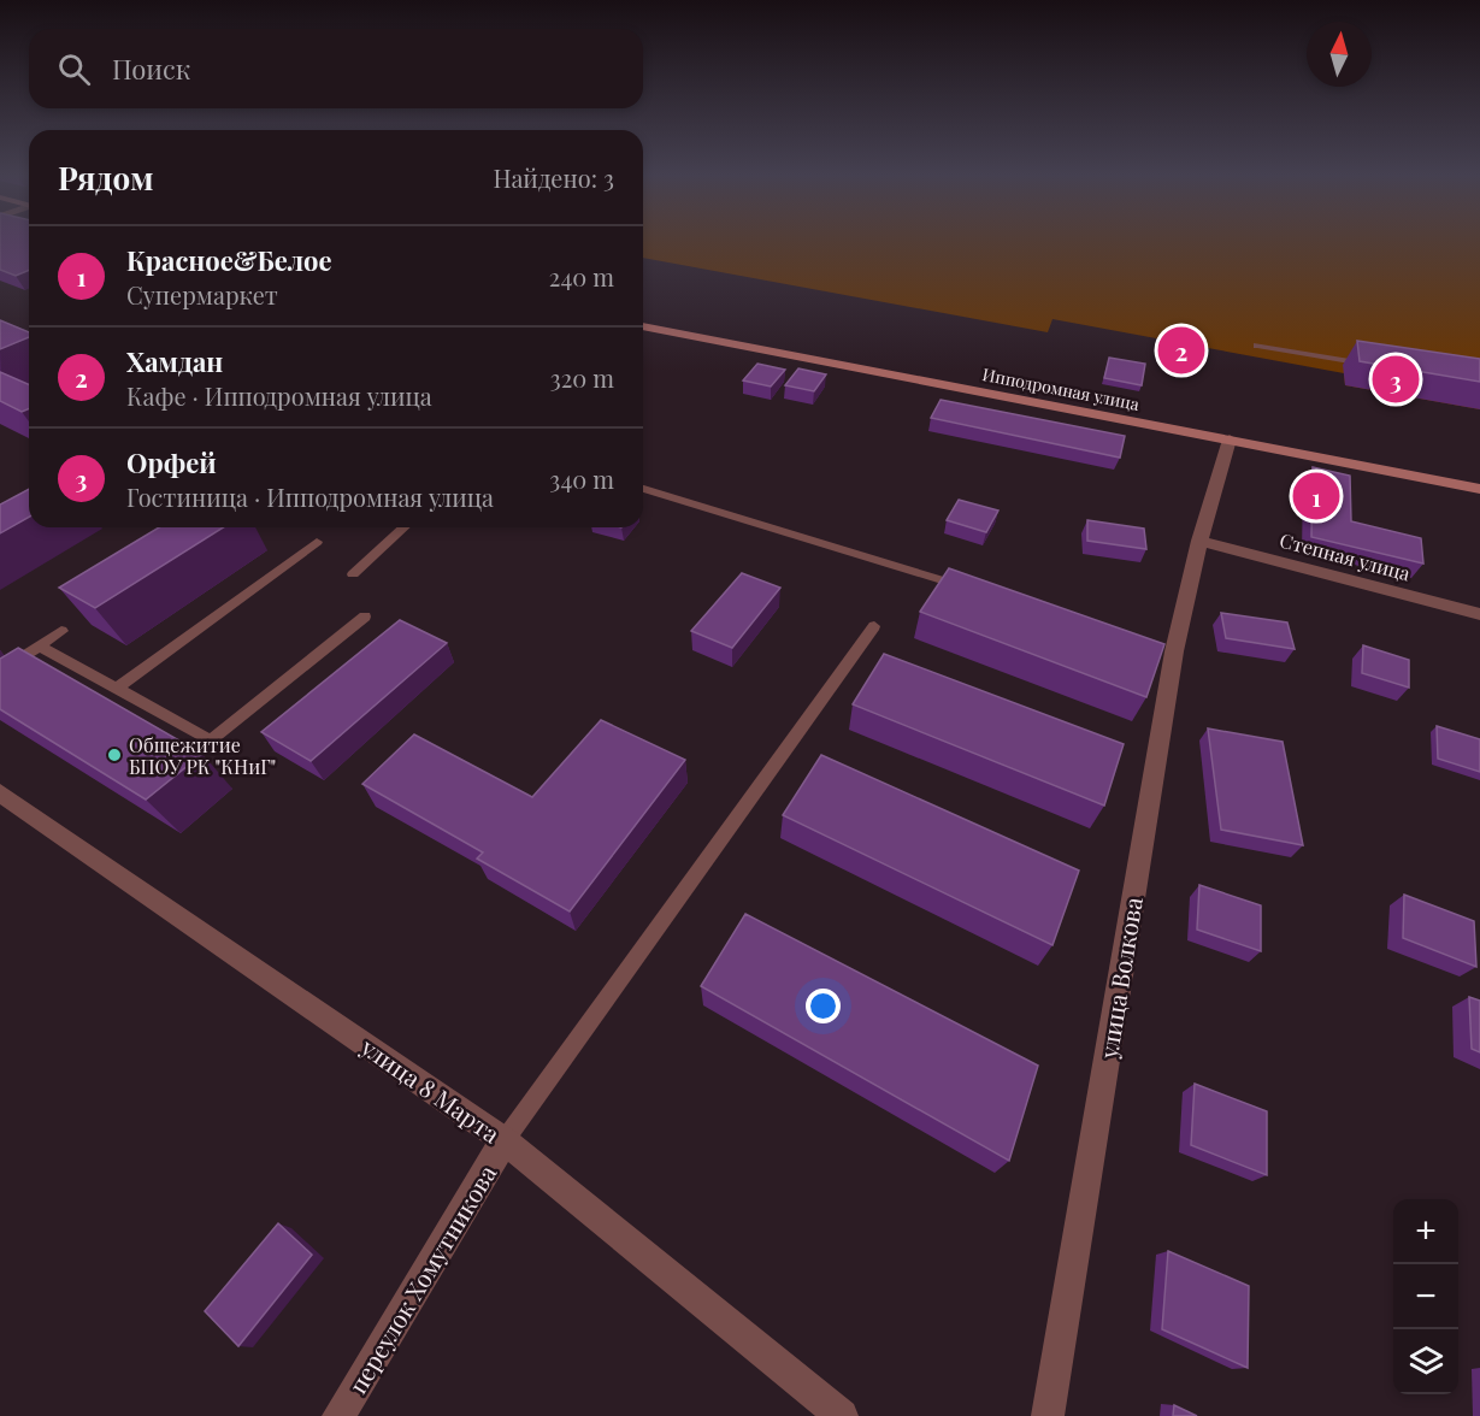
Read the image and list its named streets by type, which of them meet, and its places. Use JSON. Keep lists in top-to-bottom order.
{
  "streets": {
    "main road": ["Ипподромная улица"],
    "street": [
      "Степная улица",
      "улица Волкова",
      "улица 8 Марта",
      "переулок Хомутникова"
    ]
  },
  "crossings": [
    ["Ипподромная улица", "улица Волкова"],
    ["Степная улица", "улица Волкова"],
    ["улица 8 Марта", "переулок Хомутникова"]
  ],
  "places": ["Общежитие БПОУ РК \"КНиГ\""],
  "north": "top",
  "page": {
    "search": "Поиск",
    "heading": ["Рядом", "Найдено: 3"],
    "list": [
      {
        "mark": "1",
        "name": "Красное&Белое",
        "note": "Супермаркет",
        "value": "240 m"
      },
      {
        "mark": "2",
        "name": "Хамдан",
        "note": "Кафе · Ипподромная улица",
        "value": "320 m"
      },
      {
        "mark": "3",
        "name": "Орфей",
        "note": "Гостиница · Ипподромная улица",
        "value": "340 m"
      }
    ],
    "pins": ["2", "3", "1"],
    "map_buttons": ["+", "−"]
  }
}
